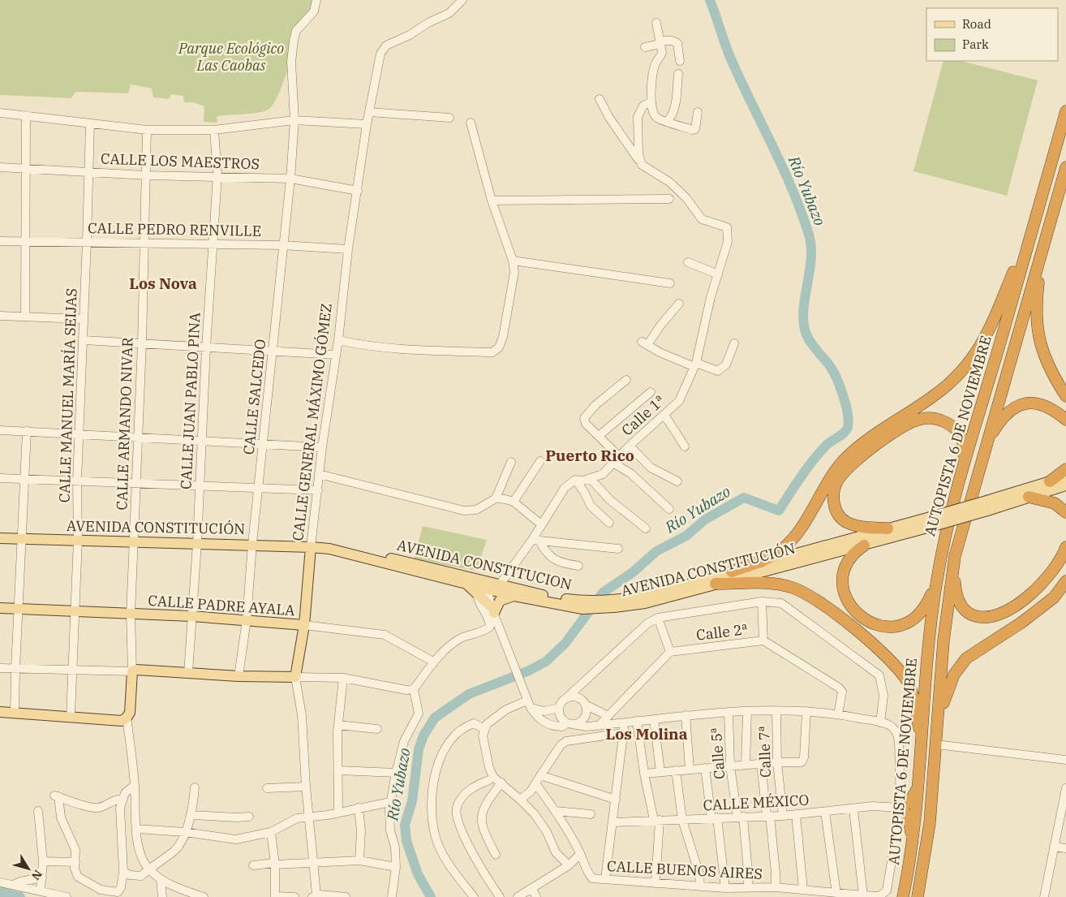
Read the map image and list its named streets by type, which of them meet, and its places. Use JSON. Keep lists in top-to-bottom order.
{
  "streets": {
    "highway": ["AUTOPISTA 6 DE NOVIEMBRE"],
    "main road": [
      "CALLE GENERAL MÁXIMO GÓMEZ",
      "CALLE ARMANDO NIVAR",
      "AVENIDA CONSTITUCIÓN",
      "AVENIDA CONSTITUCION",
      "CALLE PADRE AYALA"
    ],
    "street": [
      "CALLE LOS MAESTROS",
      "CALLE PEDRO RENVILLE",
      "CALLE MANUEL MARÍA SEIJAS",
      "CALLE SALCEDO",
      "CALLE JUAN PABLO PINA",
      "Calle 1ª",
      "Calle 2ª",
      "Calle 7ª",
      "Calle 5ª",
      "CALLE MÉXICO",
      "CALLE BUENOS AIRES"
    ]
  },
  "crossings": [
    ["CALLE LOS MAESTROS", "CALLE MANUEL MARÍA SEIJAS"],
    ["CALLE LOS MAESTROS", "CALLE SALCEDO"],
    ["CALLE LOS MAESTROS", "CALLE JUAN PABLO PINA"],
    ["CALLE LOS MAESTROS", "CALLE GENERAL MÁXIMO GÓMEZ"],
    ["CALLE LOS MAESTROS", "CALLE ARMANDO NIVAR"],
    ["CALLE PEDRO RENVILLE", "CALLE MANUEL MARÍA SEIJAS"],
    ["CALLE PEDRO RENVILLE", "CALLE SALCEDO"],
    ["CALLE PEDRO RENVILLE", "CALLE JUAN PABLO PINA"],
    ["CALLE PEDRO RENVILLE", "CALLE GENERAL MÁXIMO GÓMEZ"],
    ["CALLE PEDRO RENVILLE", "CALLE ARMANDO NIVAR"],
    ["CALLE MANUEL MARÍA SEIJAS", "AVENIDA CONSTITUCIÓN"],
    ["CALLE MANUEL MARÍA SEIJAS", "CALLE PADRE AYALA"],
    ["CALLE SALCEDO", "AVENIDA CONSTITUCIÓN"],
    ["CALLE SALCEDO", "CALLE PADRE AYALA"],
    ["CALLE JUAN PABLO PINA", "AVENIDA CONSTITUCIÓN"],
    ["CALLE JUAN PABLO PINA", "CALLE PADRE AYALA"],
    ["CALLE GENERAL MÁXIMO GÓMEZ", "AVENIDA CONSTITUCIÓN"],
    ["CALLE GENERAL MÁXIMO GÓMEZ", "CALLE PADRE AYALA"],
    ["CALLE ARMANDO NIVAR", "AVENIDA CONSTITUCIÓN"],
    ["CALLE ARMANDO NIVAR", "CALLE PADRE AYALA"],
    ["AVENIDA CONSTITUCIÓN", "AVENIDA CONSTITUCION"],
    ["Calle 7ª", "CALLE MÉXICO"],
    ["Calle 5ª", "CALLE MÉXICO"],
    ["Calle 5ª", "CALLE BUENOS AIRES"],
    ["CALLE MÉXICO", "CALLE BUENOS AIRES"]
  ],
  "districts": ["Los Nova", "Puerto Rico", "Los Molina"],
  "water": ["Río Yubazo"],
  "parks": ["Parque Ecológico Las Caobas"],
  "legend": ["Road", "Park"],
  "north": "bottom right"
}
